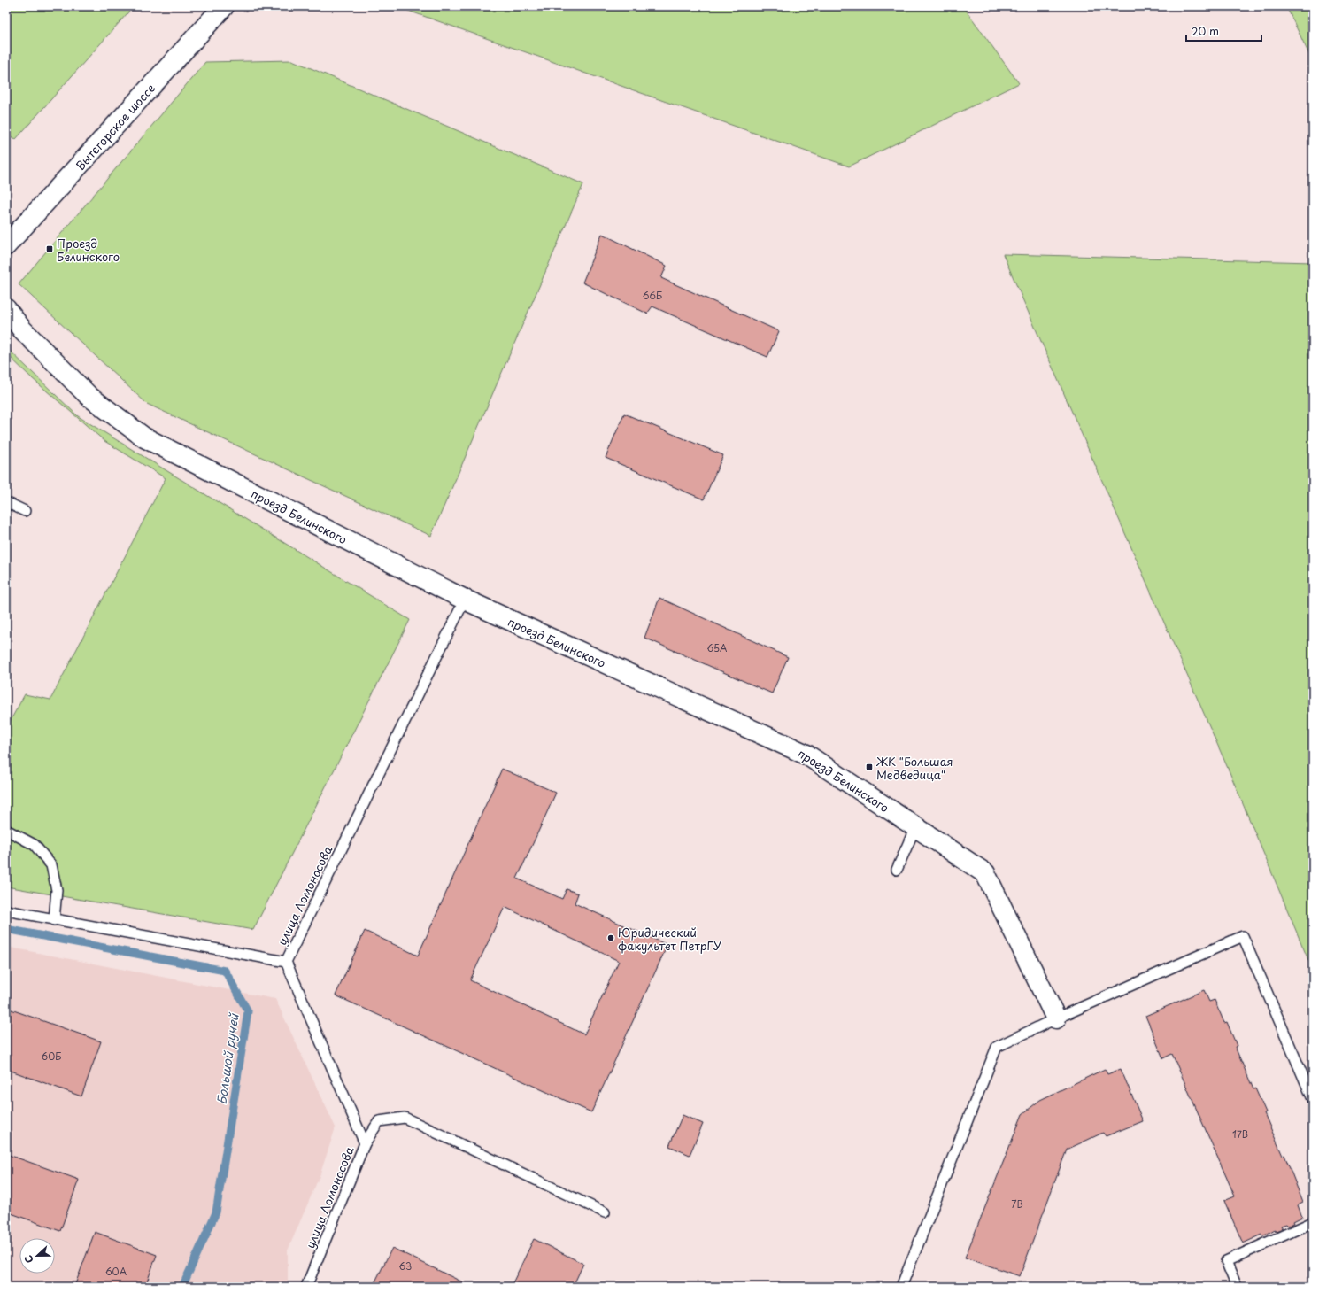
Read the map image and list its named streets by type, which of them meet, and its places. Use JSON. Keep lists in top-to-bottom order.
{
  "streets": {
    "street": ["Вытегорское шоссе", "проезд Белинского"],
    "lane": ["улица Ломоносова"]
  },
  "crossings": [
    ["проезд Белинского", "улица Ломоносова"]
  ],
  "water": ["Большой ручей"],
  "places": {
    "transit": ["Проезд Белинского", "ЖК \"Большая Медведица\""],
    "other": ["Юридический факультет ПетрГУ"]
  },
  "house_numbers": [
    "66Б",
    "65А",
    "60Б",
    "17В",
    "7В",
    "63",
    "60А"
  ],
  "scale_bar": "20 m",
  "north": "left"
}
